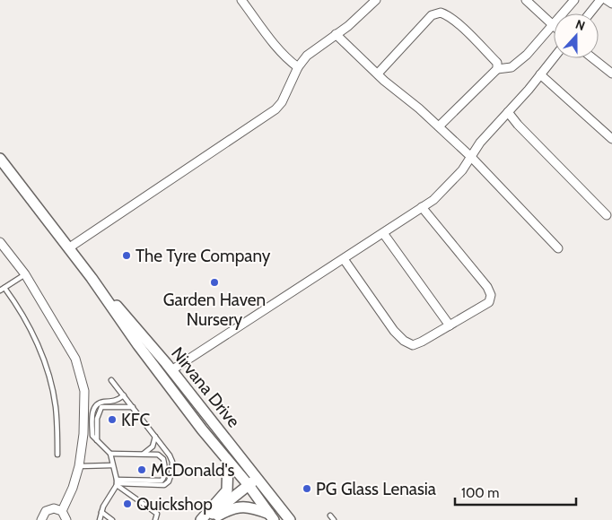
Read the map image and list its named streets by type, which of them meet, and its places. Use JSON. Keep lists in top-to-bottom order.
{
  "streets": {
    "main road": ["Nirvana Drive"]
  },
  "places": [
    "The Tyre Company",
    "Garden Haven Nursery",
    "KFC",
    "McDonald's",
    "PG Glass Lenasia",
    "Quickshop"
  ],
  "scale_bar": "100 m",
  "north": "top"
}
